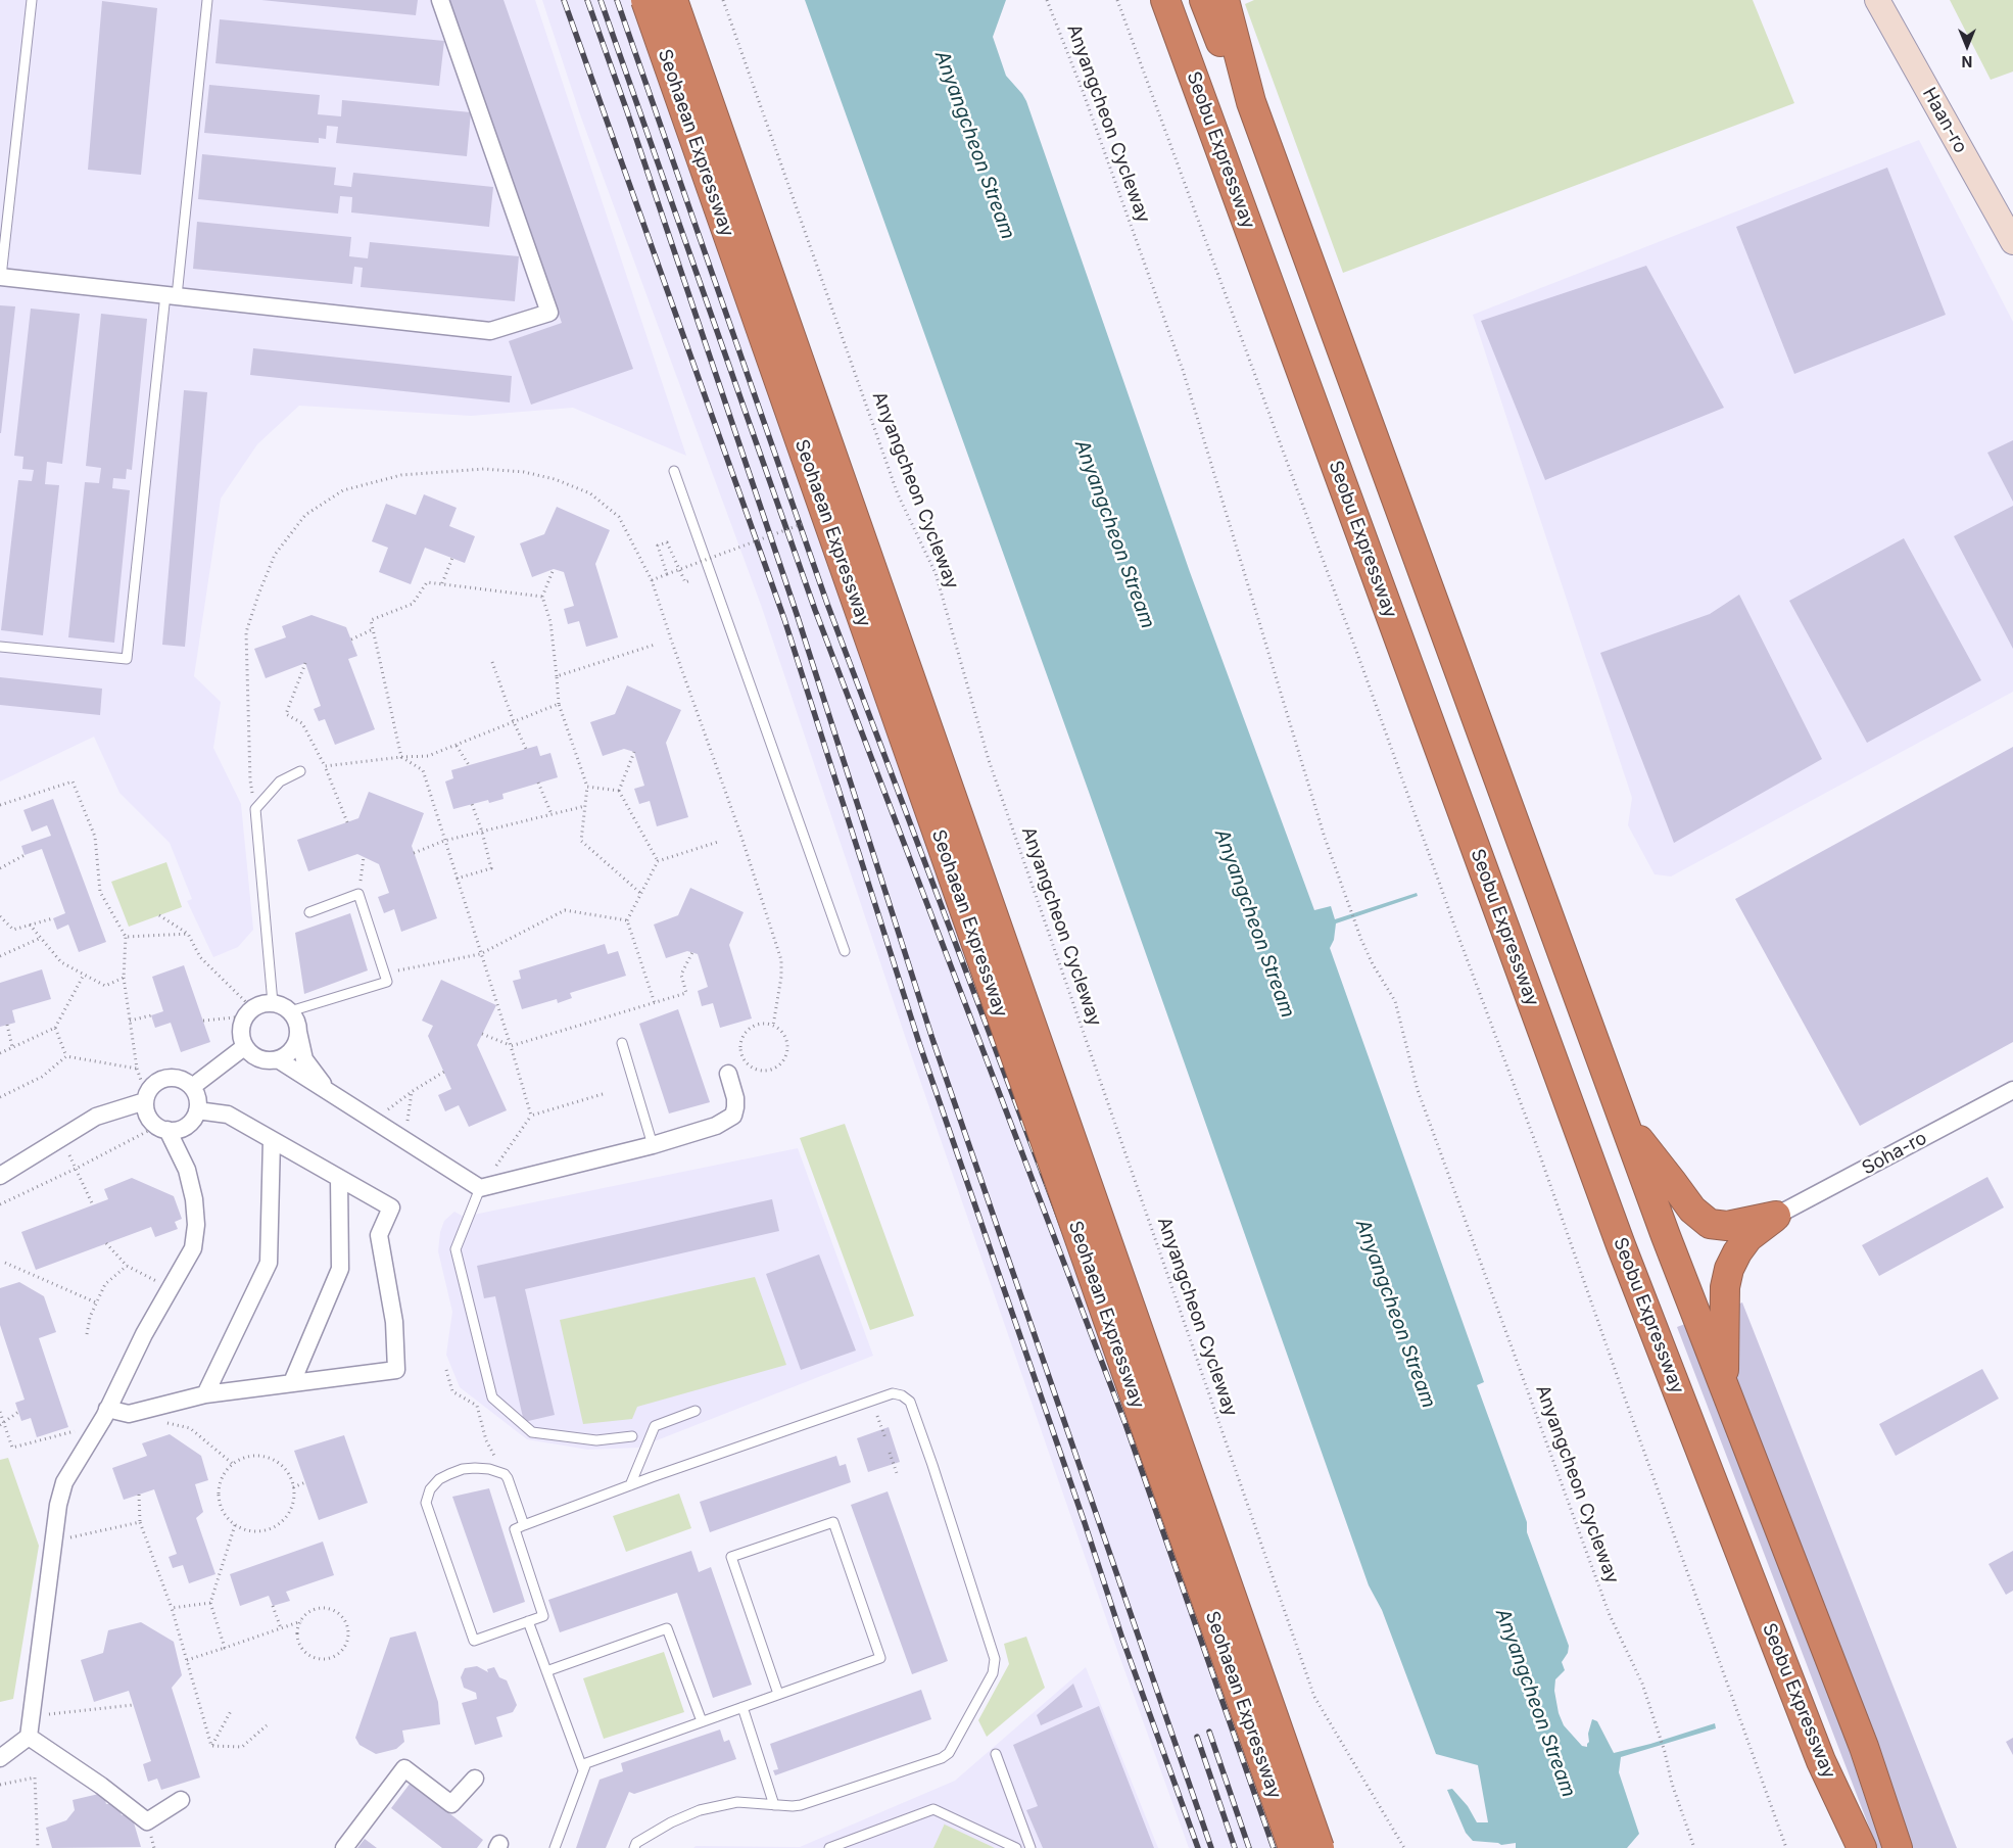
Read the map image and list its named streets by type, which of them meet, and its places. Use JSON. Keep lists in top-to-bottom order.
{
  "streets": {
    "highway": ["Seohaean Expressway", "Seobu Expressway"],
    "main road": ["Haan-ro"],
    "street": ["Soha-ro"],
    "path": ["Anyangcheon Cycleway"]
  },
  "water": ["Anyangcheon Stream"],
  "north": "bottom"
}
